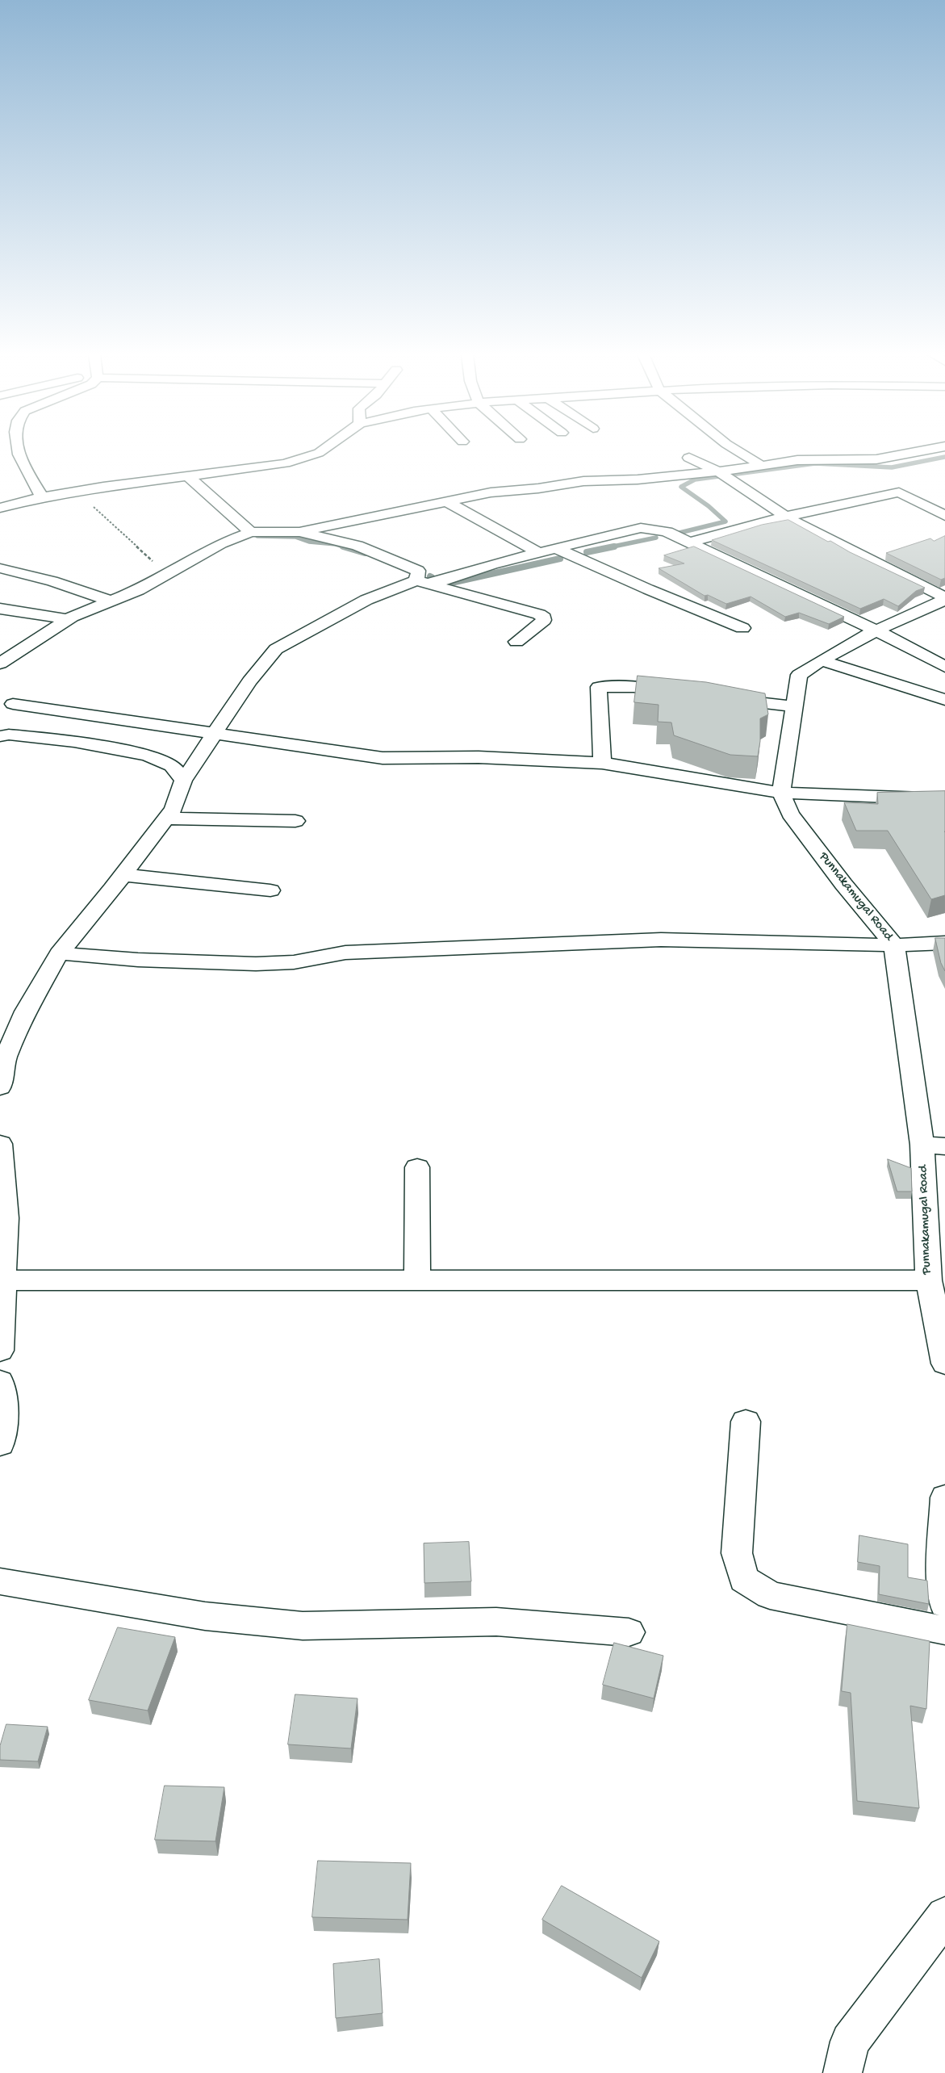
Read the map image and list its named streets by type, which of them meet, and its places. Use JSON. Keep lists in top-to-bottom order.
{
  "streets": {
    "street": ["Punnakamugal Road"]
  }
}
